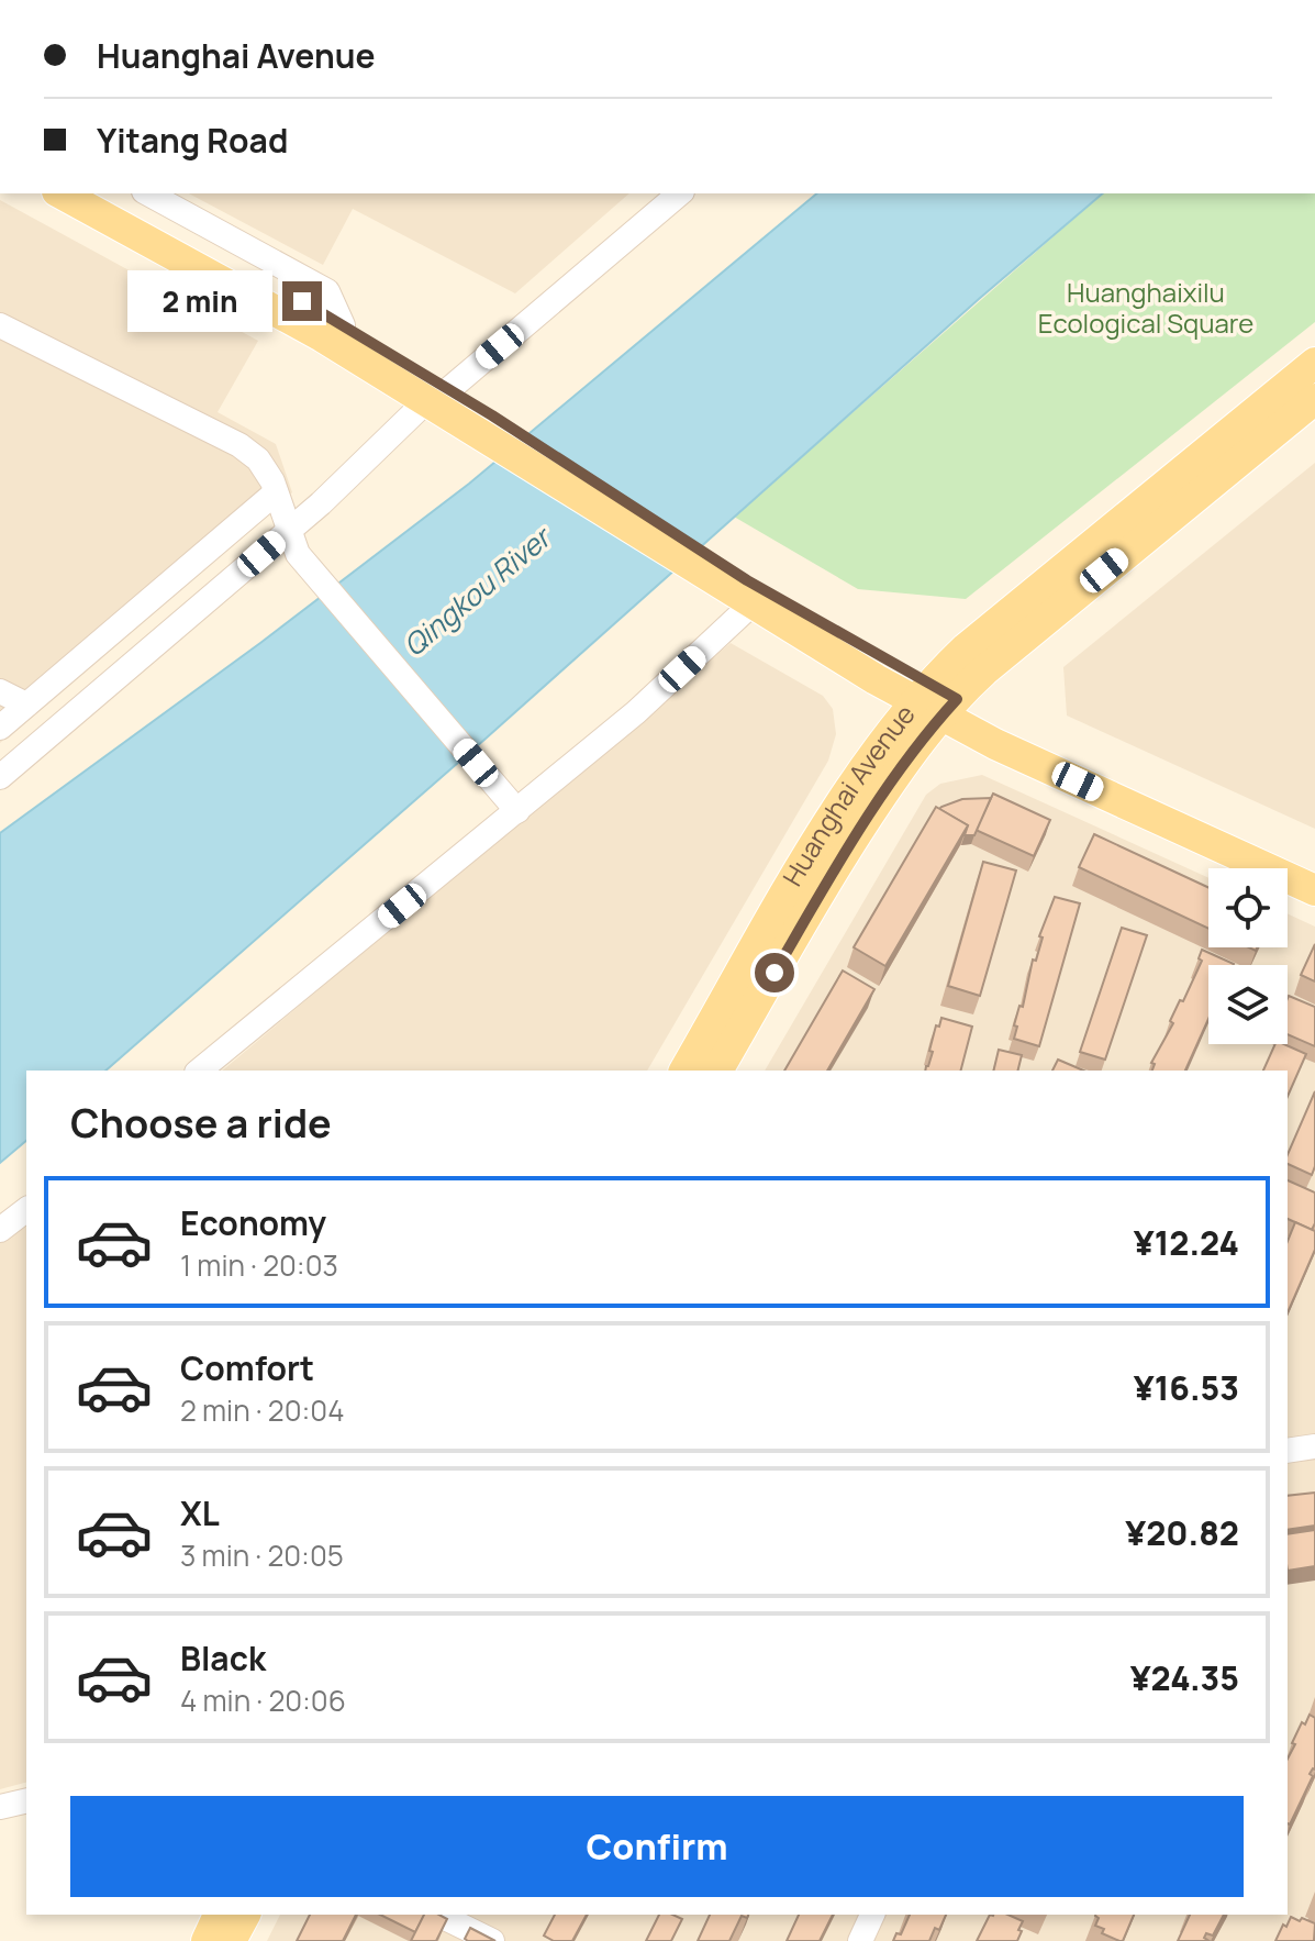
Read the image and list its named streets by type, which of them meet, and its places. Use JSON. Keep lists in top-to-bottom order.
{
  "streets": {
    "main road": ["Huanghai Avenue"]
  },
  "water": ["Qingkou River"],
  "parks": ["Huanghaixilu Ecological Square"],
  "page": {
    "banner": ["Huanghai Avenue", "Yitang Road"],
    "bubble": "2 min",
    "heading": "Choose a ride",
    "list": [
      {
        "name": "Economy",
        "note": "1 min · 20:03",
        "value": "¥12.24"
      },
      {
        "name": "Comfort",
        "note": "2 min · 20:04",
        "value": "¥16.53"
      },
      {
        "name": "XL",
        "note": "3 min · 20:05",
        "value": "¥20.82"
      },
      {
        "name": "Black",
        "note": "4 min · 20:06",
        "value": "¥24.35"
      }
    ],
    "buttons": "Confirm"
  }
}
